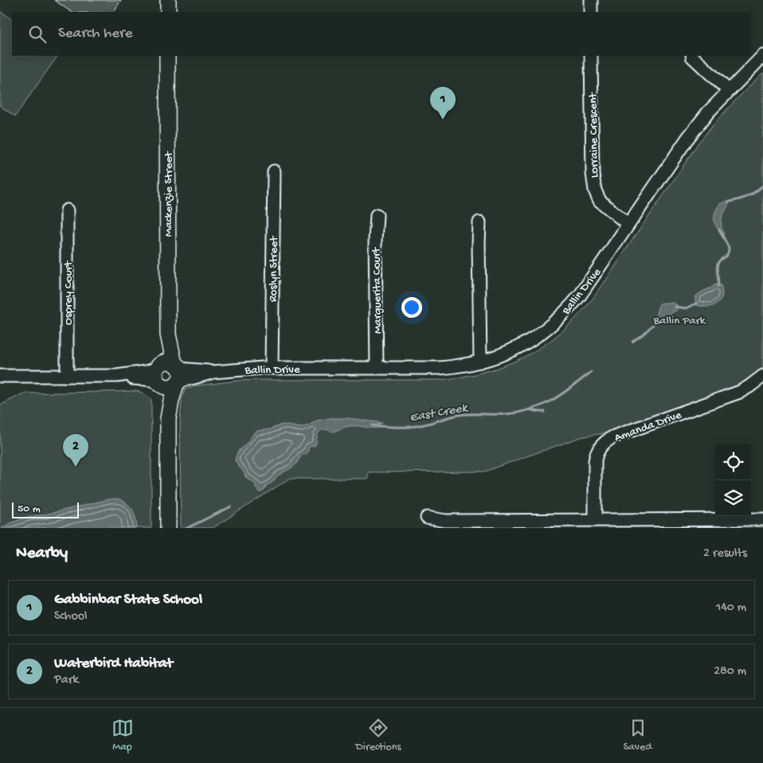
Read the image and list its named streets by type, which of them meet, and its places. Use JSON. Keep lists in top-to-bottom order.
{
  "streets": {
    "main road": ["Mackenzie Street"],
    "street": [
      "Lorraine Crescent",
      "Roslyn Street",
      "Marguerita Court",
      "Ballin Drive",
      "Osprey Court",
      "Amanda Drive"
    ]
  },
  "crossings": [
    ["Lorraine Crescent", "Ballin Drive"],
    ["Mackenzie Street", "Ballin Drive"],
    ["Roslyn Street", "Ballin Drive"],
    ["Marguerita Court", "Ballin Drive"],
    ["Ballin Drive", "Osprey Court"]
  ],
  "water": ["East Creek"],
  "parks": ["Ballin Park"],
  "scale_bar": "50 m",
  "page": {
    "search": "Search here",
    "pins": ["1", "2"],
    "scale": "50 m",
    "heading": ["Nearby", "2 results"],
    "list": [
      {
        "mark": "1",
        "name": "Gabbinbar State School",
        "note": "School",
        "value": "140 m"
      },
      {
        "mark": "2",
        "name": "Waterbird Habitat",
        "note": "Park",
        "value": "280 m"
      }
    ],
    "nav": ["Map", "Directions", "Saved"]
  }
}
